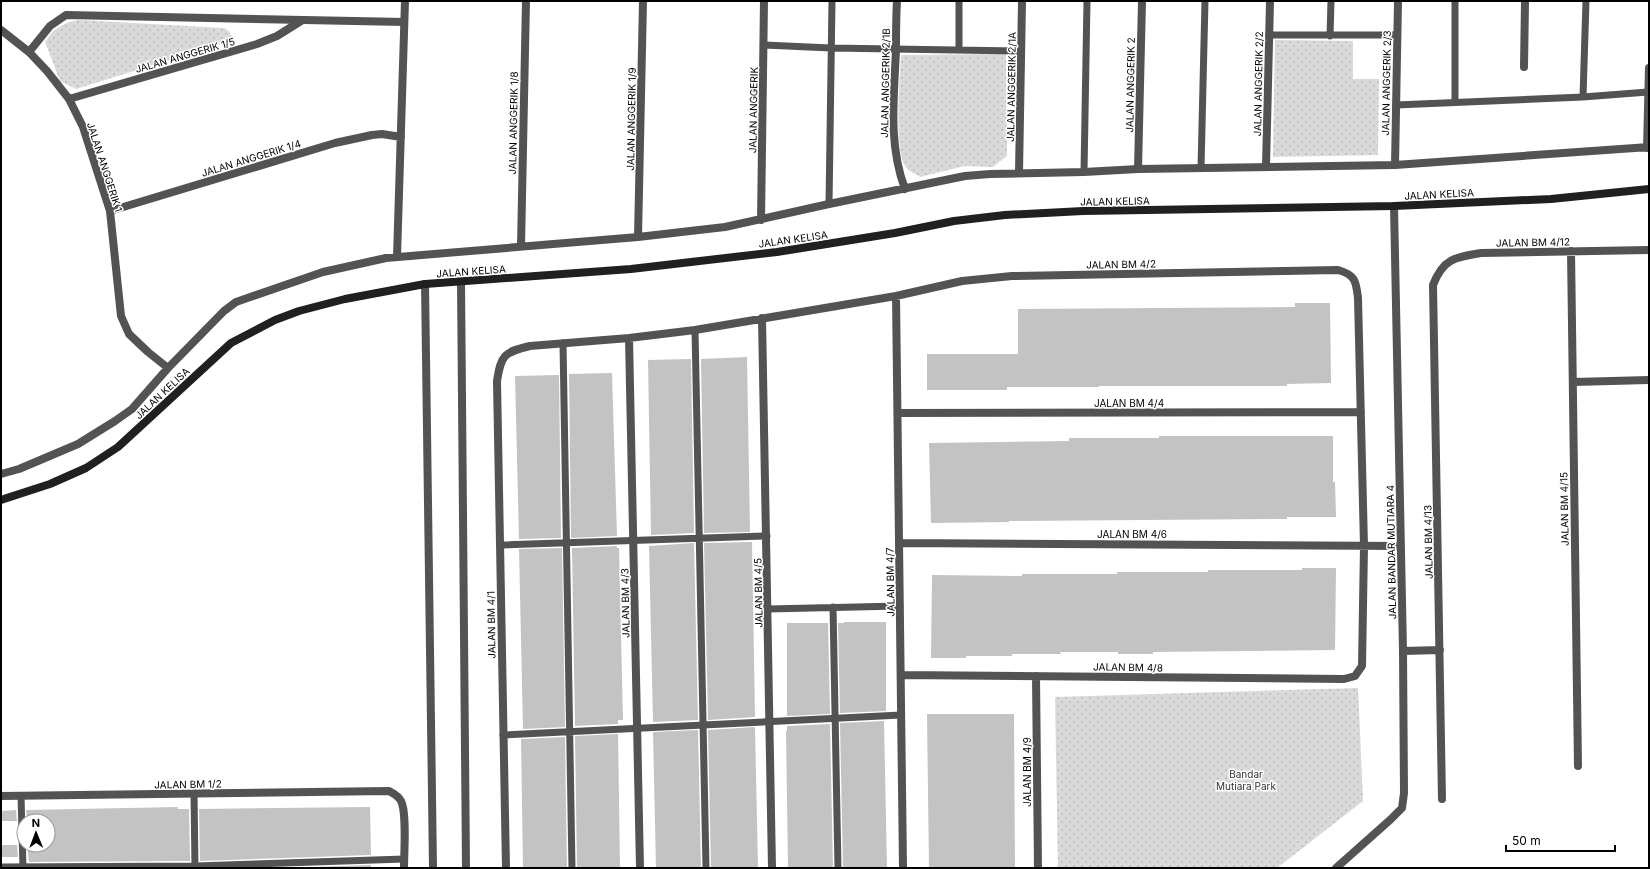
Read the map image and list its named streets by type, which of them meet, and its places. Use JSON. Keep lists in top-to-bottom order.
{
  "streets": {
    "main road": ["JALAN KELISA"],
    "street": [
      "JALAN ANGGERIK 1/5",
      "JALAN ANGGERIK 2/1B",
      "JALAN ANGGERIK 2/3",
      "JALAN ANGGERIK 2/2",
      "JALAN ANGGERIK 2",
      "JALAN ANGGERIK 2/1A",
      "JALAN ANGGERIK",
      "JALAN ANGGERIK 1/9",
      "JALAN ANGGERIK 1/8",
      "JALAN ANGGERIK 1/4",
      "JALAN ANGGERIK 1",
      "JALAN BM 4/12",
      "JALAN BM 4/2",
      "JALAN BM 4/4",
      "JALAN BM 4/15",
      "JALAN BM 4/6",
      "JALAN BM 4/13",
      "JALAN BANDAR MUTIARA 4",
      "JALAN BM 4/7",
      "JALAN BM 4/5",
      "JALAN BM 4/3",
      "JALAN BM 4/1",
      "JALAN BM 4/8",
      "JALAN BM 4/9",
      "JALAN BM 1/2"
    ]
  },
  "crossings": [
    ["JALAN ANGGERIK 1/5", "JALAN ANGGERIK 1"],
    ["JALAN ANGGERIK 1/4", "JALAN ANGGERIK 1"],
    ["JALAN KELISA", "JALAN BANDAR MUTIARA 4"],
    ["JALAN BM 4/12", "JALAN BM 4/15"],
    ["JALAN BM 4/12", "JALAN BM 4/13"],
    ["JALAN BM 4/2", "JALAN BM 4/4"],
    ["JALAN BM 4/2", "JALAN BM 4/7"],
    ["JALAN BM 4/2", "JALAN BM 4/5"],
    ["JALAN BM 4/2", "JALAN BM 4/1"],
    ["JALAN BM 4/4", "JALAN BM 4/7"],
    ["JALAN BM 4/6", "JALAN BANDAR MUTIARA 4"],
    ["JALAN BM 4/6", "JALAN BM 4/7"],
    ["JALAN BM 4/6", "JALAN BM 4/8"],
    ["JALAN BM 4/7", "JALAN BM 4/8"],
    ["JALAN BM 4/3", "JALAN BM 4/1"],
    ["JALAN BM 4/8", "JALAN BM 4/9"]
  ],
  "parks": ["Bandar Mutiara Park"],
  "scale_bar": "50 m",
  "north": "top"
}
